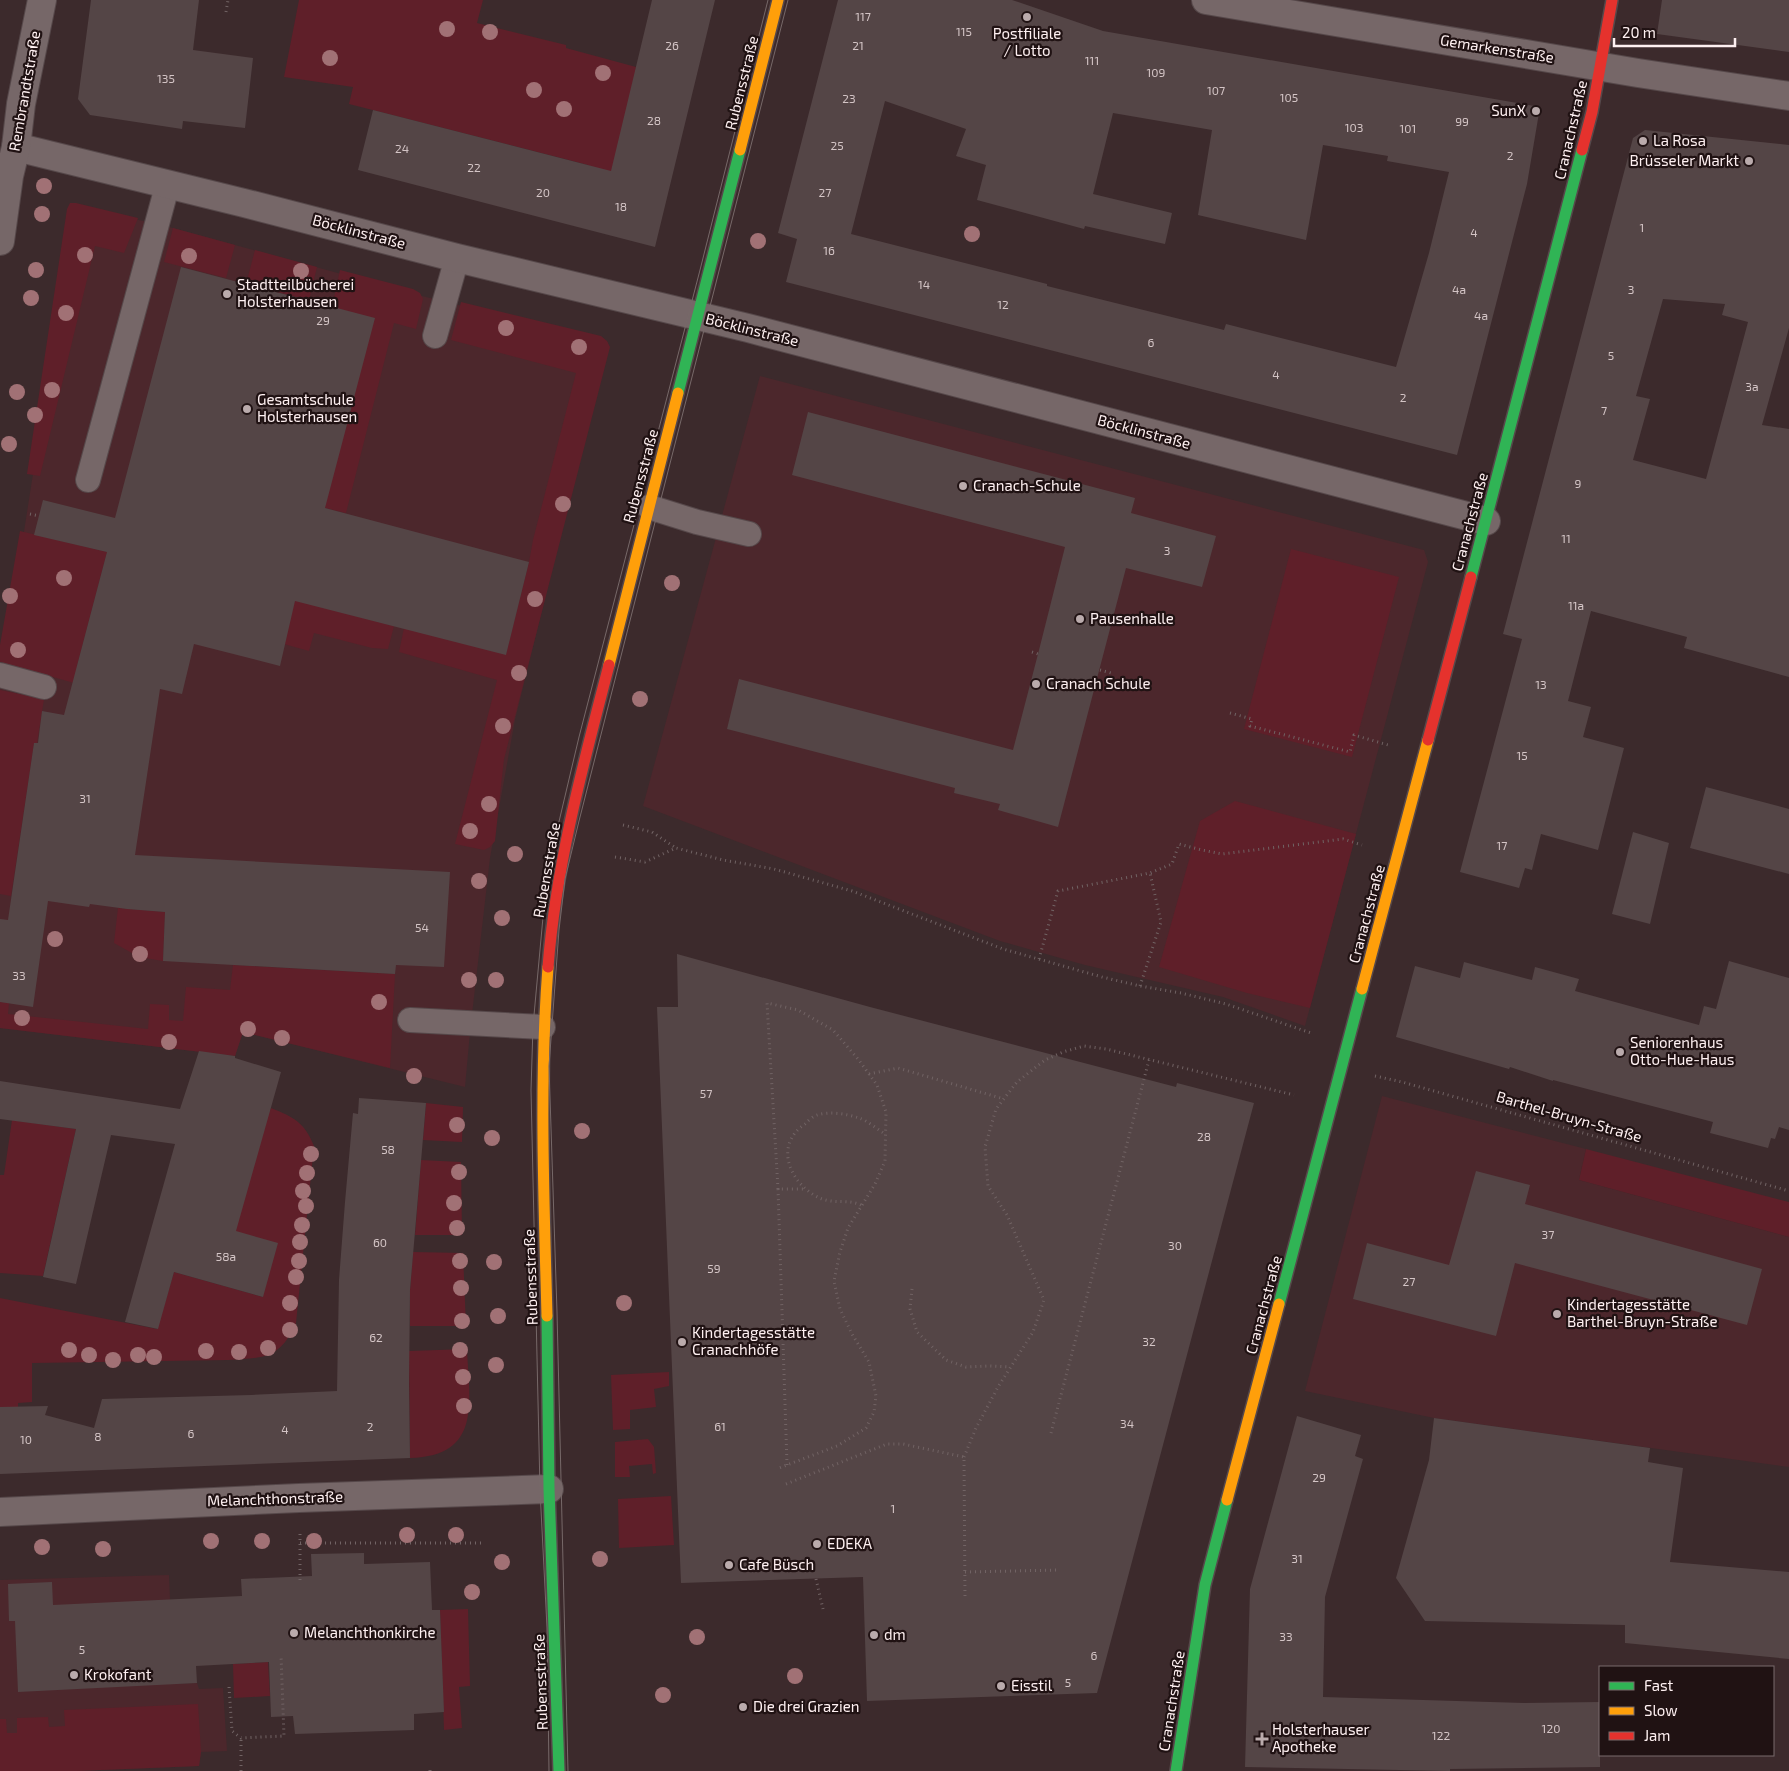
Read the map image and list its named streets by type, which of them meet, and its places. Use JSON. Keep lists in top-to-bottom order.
{
  "streets": {
    "street": [
      "Gemarkenstraße",
      "Rubensstraße",
      "Rembrandtstraße",
      "Cranachstraße",
      "Böcklinstraße",
      "Melanchthonstraße"
    ],
    "path": ["Barthel-Bruyn-Straße"]
  },
  "crossings": [
    ["Gemarkenstraße", "Cranachstraße"],
    ["Rubensstraße", "Böcklinstraße"],
    ["Rubensstraße", "Melanchthonstraße"],
    ["Rembrandtstraße", "Böcklinstraße"],
    ["Cranachstraße", "Böcklinstraße"],
    ["Cranachstraße", "Barthel-Bruyn-Straße"]
  ],
  "places": {
    "other": [
      "Postfiliale / Lotto",
      "SunX",
      "La Rosa",
      "Brüsseler Markt",
      "Stadtteilbücherei Holsterhausen",
      "Gesamtschule Holsterhausen",
      "Cranach-Schule",
      "Pausenhalle",
      "Cranach Schule",
      "Seniorenhaus Otto-Hue-Haus",
      "Kindertagesstätte Barthel-Bruyn-Straße",
      "Kindertagesstätte Cranachhöfe",
      "EDEKA",
      "Cafe Büsch",
      "Melanchthonkirche",
      "dm",
      "Krokofant",
      "Eisstil",
      "Die drei Grazien"
    ],
    "health": ["Holsterhauser Apotheke"]
  },
  "house_numbers": [
    "117",
    "115",
    "26",
    "21",
    "111",
    "109",
    "135",
    "107",
    "105",
    "23",
    "28",
    "99",
    "103",
    "101",
    "25",
    "24",
    "2",
    "22",
    "20",
    "27",
    "18",
    "1",
    "4",
    "16",
    "14",
    "4a",
    "3",
    "12",
    "4a",
    "29",
    "6",
    "5",
    "4",
    "3a",
    "2",
    "7",
    "9",
    "11",
    "3",
    "11a",
    "13",
    "15",
    "31",
    "17",
    "54",
    "33",
    "57",
    "28",
    "58",
    "37",
    "60",
    "30",
    "58a",
    "59",
    "27",
    "62",
    "32",
    "34",
    "2",
    "61",
    "4",
    "6",
    "8",
    "10",
    "29",
    "1",
    "31",
    "33",
    "5",
    "6",
    "5",
    "120",
    "122"
  ],
  "legend": ["Fast", "Slow", "Jam"],
  "scale_bar": "20 m"
}
